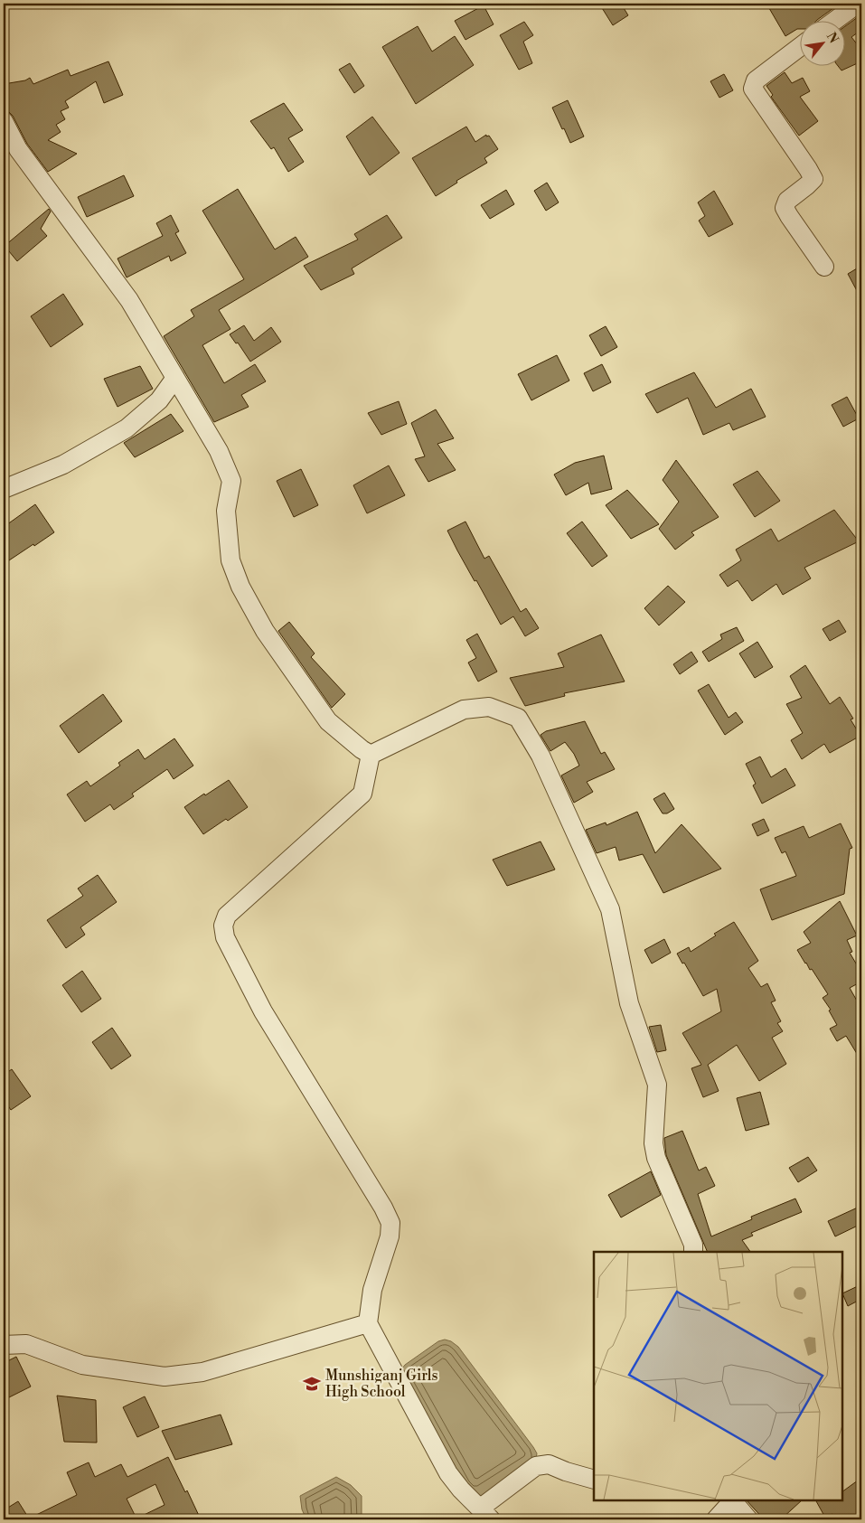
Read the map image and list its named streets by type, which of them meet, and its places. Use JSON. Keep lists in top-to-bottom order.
{
  "places": {
    "school or university": ["Munshiganj Girls High School"]
  },
  "north": "top right"
}
